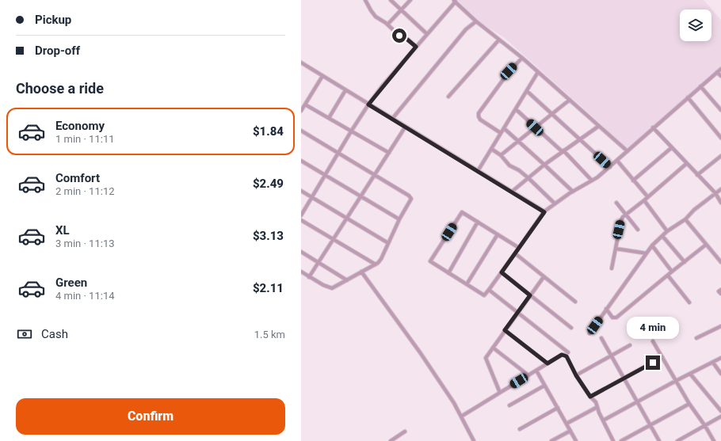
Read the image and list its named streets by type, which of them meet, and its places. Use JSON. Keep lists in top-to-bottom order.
{
  "page": {
    "banner": ["Pickup", "Drop-off"],
    "heading": "Choose a ride",
    "list": [
      {
        "name": "Economy",
        "note": "1 min · 11:11",
        "value": "$1.84"
      },
      {
        "name": "Comfort",
        "note": "2 min · 11:12",
        "value": "$2.49"
      },
      {
        "name": "XL",
        "note": "3 min · 11:13",
        "value": "$3.13"
      },
      {
        "name": "Green",
        "note": "4 min · 11:14",
        "value": "$2.11"
      }
    ],
    "pay": ["Cash", "1.5 km"],
    "bubble": "4 min",
    "buttons": "Confirm"
  }
}
